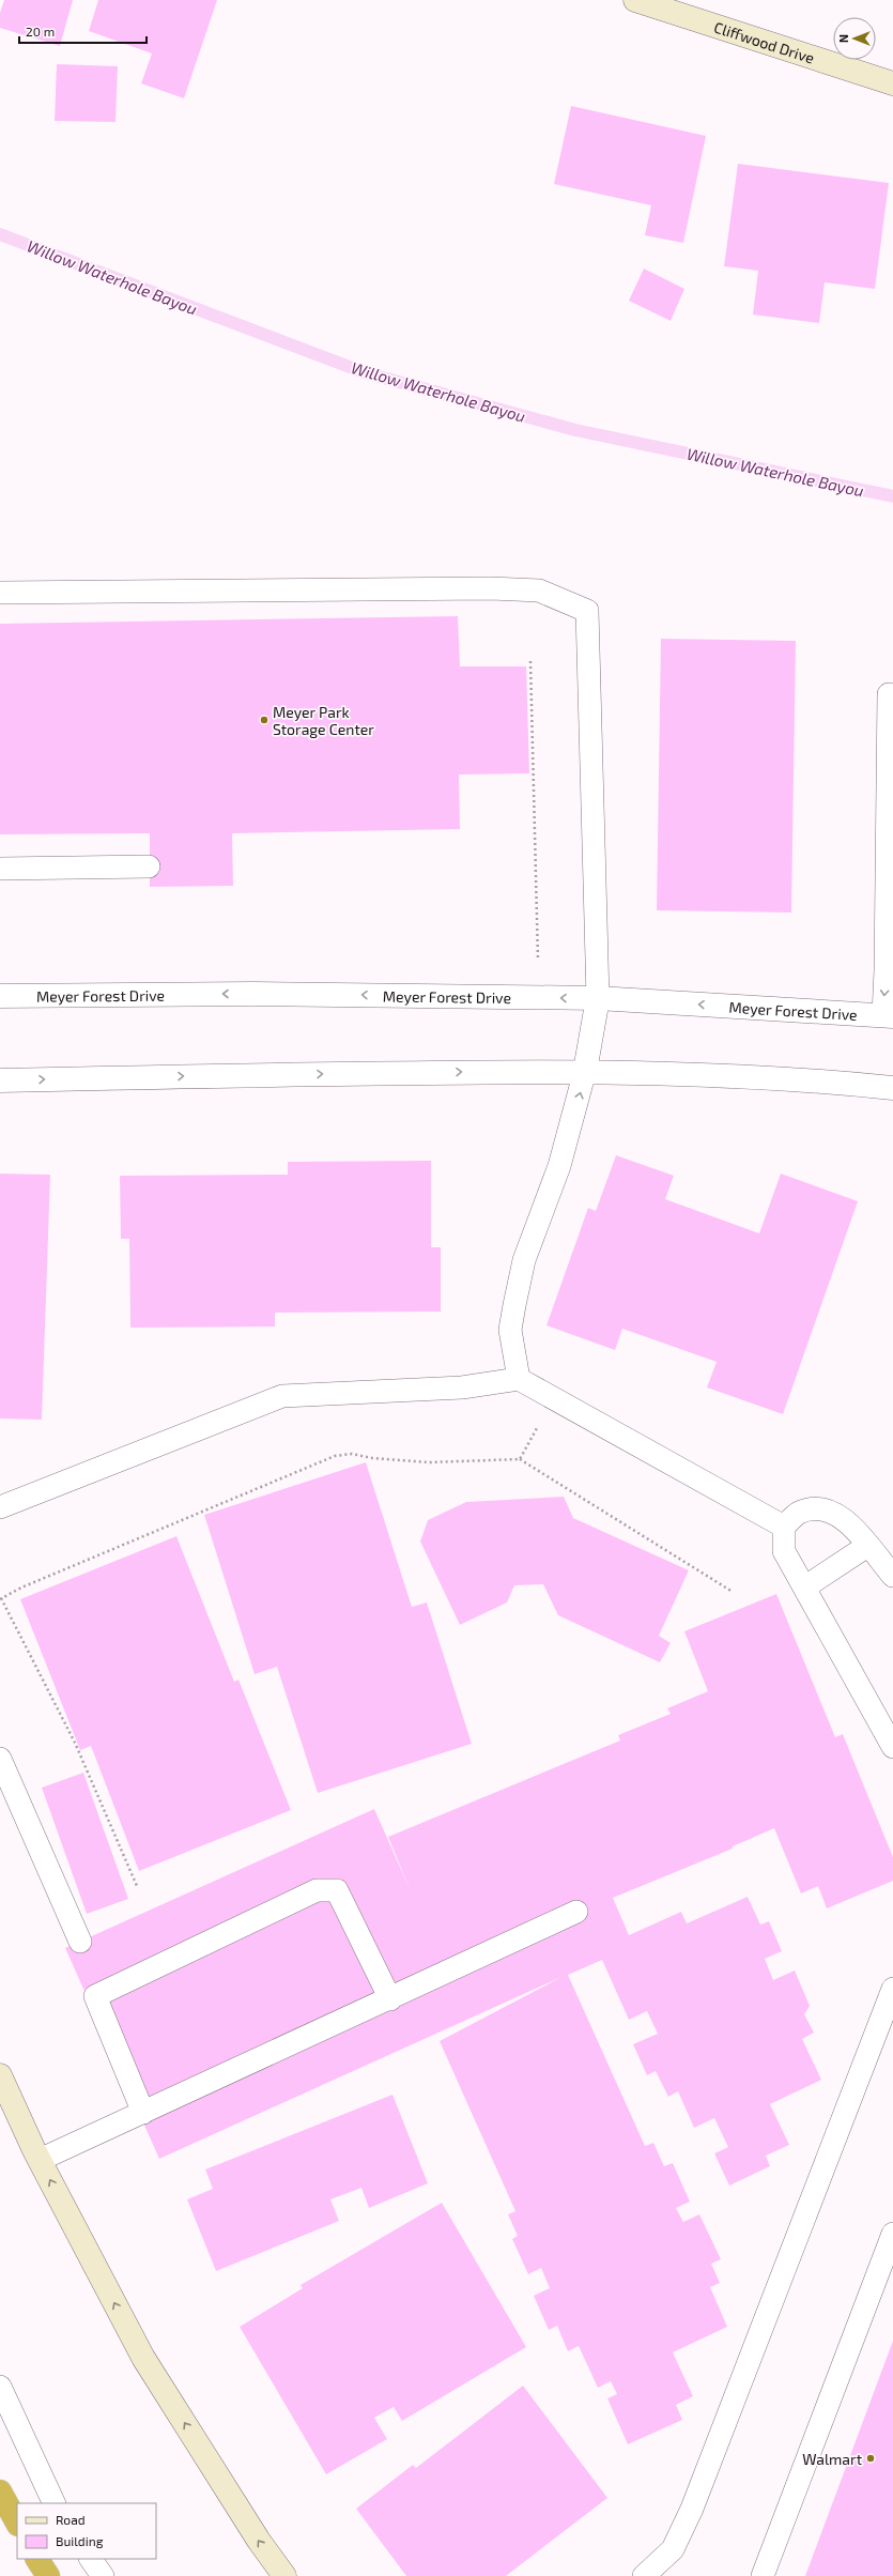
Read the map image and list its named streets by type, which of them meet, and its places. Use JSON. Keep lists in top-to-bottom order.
{
  "streets": {
    "main road": ["Cliffwood Drive"],
    "street": ["Meyer Forest Drive"]
  },
  "water": ["Willow Waterhole Bayou"],
  "places": ["Meyer Park Storage Center", "Walmart"],
  "legend": ["Road", "Building"],
  "scale_bar": "20 m",
  "north": "left"
}
